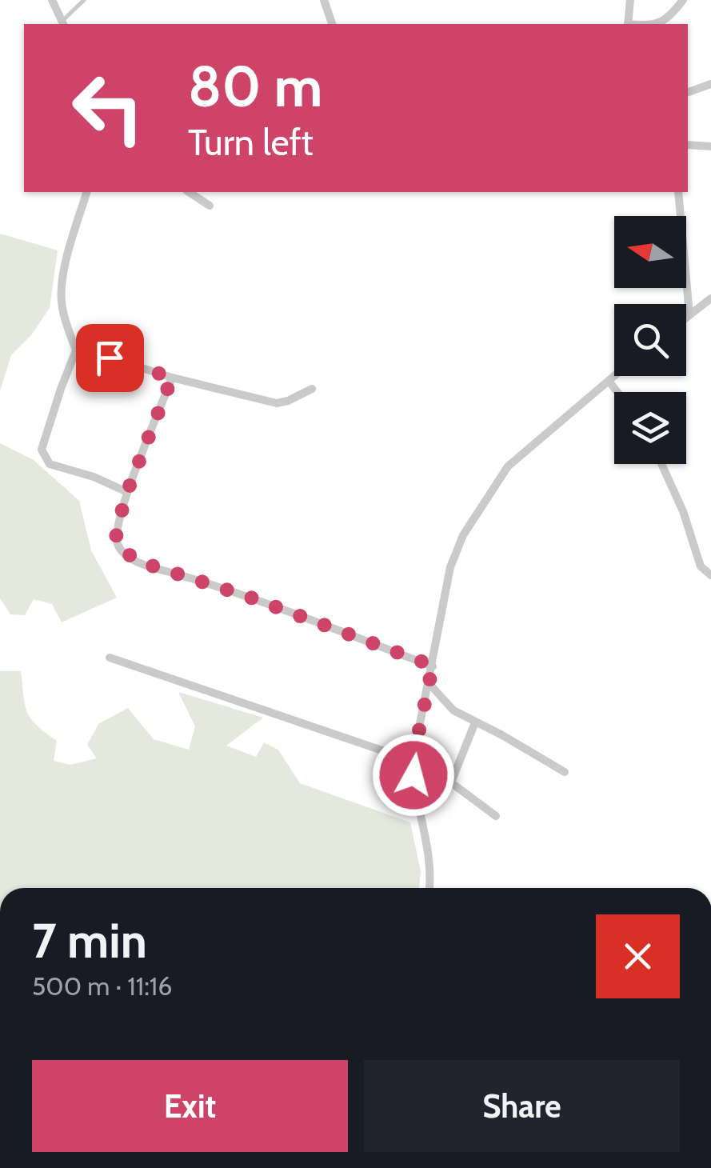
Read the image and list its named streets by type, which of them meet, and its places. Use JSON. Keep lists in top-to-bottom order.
{
  "north": "left",
  "page": {
    "turn": ["80 m", "Turn left"],
    "heading": ["7 min", "500 m · 11:16"],
    "buttons": ["Exit", "Share"]
  }
}
